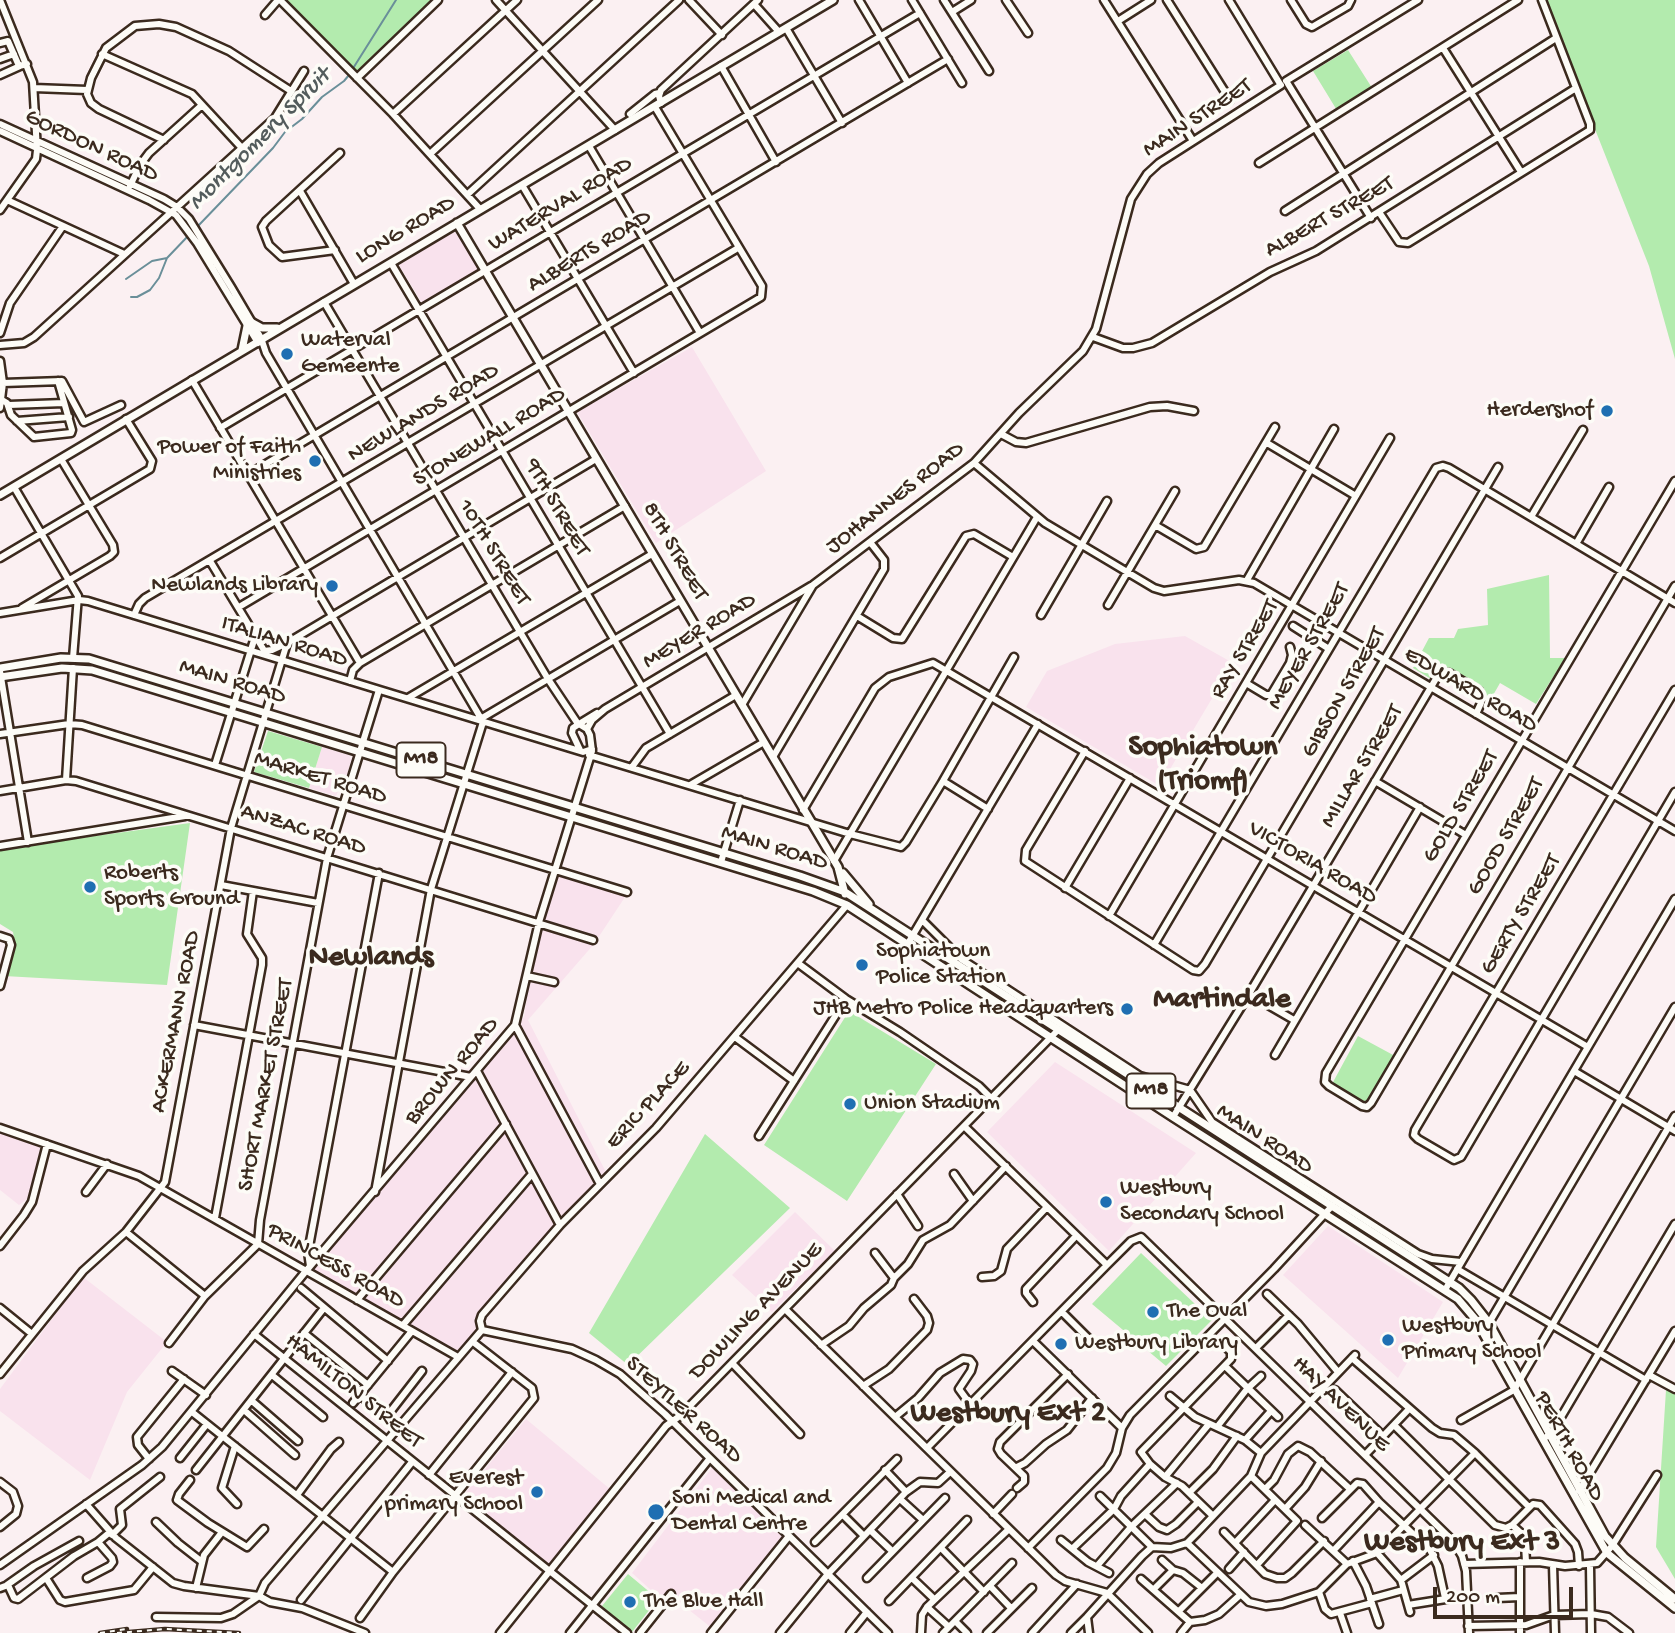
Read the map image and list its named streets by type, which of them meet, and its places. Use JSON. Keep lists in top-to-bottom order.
{
  "streets": {
    "main road": [
      "LONG ROAD",
      "8TH STREET",
      "MAIN ROAD",
      "M18",
      "PERTH ROAD"
    ],
    "street": [
      "MAIN STREET",
      "GORDON ROAD",
      "WATERVAL ROAD",
      "ALBERT STREET",
      "ALBERTS ROAD",
      "NEWLANDS ROAD",
      "STONEWALL ROAD",
      "JOHANNES ROAD",
      "9TH STREET",
      "10TH STREET",
      "MEYER ROAD",
      "ITALIAN ROAD",
      "MEYER STREET",
      "RAY STREET",
      "EDWARD ROAD",
      "GIBSON STREET",
      "MILLAR STREET",
      "MARKET ROAD",
      "GOLD STREET",
      "ANZAC ROAD",
      "GOOD STREET",
      "VICTORIA ROAD",
      "GERTY STREET",
      "ACKERMANN ROAD",
      "BROWN ROAD",
      "SHORT MARKET STREET",
      "ERIC PLACE",
      "PRINCESS ROAD",
      "DOWLING AVENUE",
      "HAMILTON STREET",
      "HAY AVENUE",
      "STEYTLER ROAD"
    ]
  },
  "crossings": [
    ["MAIN STREET", "ALBERT STREET"],
    ["MAIN STREET", "JOHANNES ROAD"],
    ["GORDON ROAD", "WATERVAL ROAD"],
    ["GORDON ROAD", "LONG ROAD"],
    ["GORDON ROAD", "ALBERTS ROAD"],
    ["GORDON ROAD", "NEWLANDS ROAD"],
    ["GORDON ROAD", "STONEWALL ROAD"],
    ["GORDON ROAD", "ITALIAN ROAD"],
    ["WATERVAL ROAD", "9TH STREET"],
    ["WATERVAL ROAD", "8TH STREET"],
    ["WATERVAL ROAD", "10TH STREET"],
    ["ALBERT STREET", "JOHANNES ROAD"],
    ["LONG ROAD", "9TH STREET"],
    ["LONG ROAD", "8TH STREET"],
    ["LONG ROAD", "10TH STREET"],
    ["ALBERTS ROAD", "9TH STREET"],
    ["ALBERTS ROAD", "8TH STREET"],
    ["ALBERTS ROAD", "10TH STREET"],
    ["NEWLANDS ROAD", "STONEWALL ROAD"],
    ["NEWLANDS ROAD", "9TH STREET"],
    ["NEWLANDS ROAD", "8TH STREET"],
    ["NEWLANDS ROAD", "10TH STREET"],
    ["NEWLANDS ROAD", "ITALIAN ROAD"],
    ["STONEWALL ROAD", "9TH STREET"],
    ["STONEWALL ROAD", "8TH STREET"],
    ["STONEWALL ROAD", "10TH STREET"],
    ["JOHANNES ROAD", "8TH STREET"],
    ["JOHANNES ROAD", "MEYER ROAD"],
    ["9TH STREET", "MEYER ROAD"],
    ["8TH STREET", "MEYER ROAD"],
    ["8TH STREET", "ITALIAN ROAD"],
    ["8TH STREET", "MAIN ROAD"],
    ["8TH STREET", "ERIC PLACE"],
    ["10TH STREET", "MEYER ROAD"],
    ["10TH STREET", "ITALIAN ROAD"],
    ["10TH STREET", "BROWN ROAD"],
    ["ITALIAN ROAD", "ACKERMANN ROAD"],
    ["ITALIAN ROAD", "BROWN ROAD"],
    ["ITALIAN ROAD", "SHORT MARKET STREET"],
    ["MEYER STREET", "EDWARD ROAD"],
    ["MEYER STREET", "GIBSON STREET"],
    ["MEYER STREET", "VICTORIA ROAD"],
    ["RAY STREET", "EDWARD ROAD"],
    ["RAY STREET", "VICTORIA ROAD"],
    ["MAIN ROAD", "MILLAR STREET"],
    ["MAIN ROAD", "ACKERMANN ROAD"],
    ["MAIN ROAD", "BROWN ROAD"],
    ["MAIN ROAD", "SHORT MARKET STREET"],
    ["MAIN ROAD", "ERIC PLACE"],
    ["MAIN ROAD", "DOWLING AVENUE"],
    ["MAIN ROAD", "PERTH ROAD"],
    ["EDWARD ROAD", "GIBSON STREET"],
    ["EDWARD ROAD", "MILLAR STREET"],
    ["EDWARD ROAD", "GOLD STREET"],
    ["EDWARD ROAD", "GOOD STREET"],
    ["EDWARD ROAD", "GERTY STREET"],
    ["GIBSON STREET", "VICTORIA ROAD"],
    ["MILLAR STREET", "VICTORIA ROAD"],
    ["MARKET ROAD", "ACKERMANN ROAD"],
    ["MARKET ROAD", "BROWN ROAD"],
    ["MARKET ROAD", "SHORT MARKET STREET"],
    ["GOLD STREET", "GOOD STREET"],
    ["GOLD STREET", "VICTORIA ROAD"],
    ["ANZAC ROAD", "ACKERMANN ROAD"],
    ["ANZAC ROAD", "BROWN ROAD"],
    ["ANZAC ROAD", "SHORT MARKET STREET"],
    ["GOOD STREET", "VICTORIA ROAD"],
    ["VICTORIA ROAD", "GERTY STREET"],
    ["ACKERMANN ROAD", "PRINCESS ROAD"],
    ["BROWN ROAD", "PRINCESS ROAD"],
    ["BROWN ROAD", "HAMILTON STREET"],
    ["SHORT MARKET STREET", "PRINCESS ROAD"],
    ["ERIC PLACE", "PRINCESS ROAD"],
    ["ERIC PLACE", "HAMILTON STREET"],
    ["ERIC PLACE", "STEYTLER ROAD"],
    ["DOWLING AVENUE", "HAMILTON STREET"],
    ["DOWLING AVENUE", "STEYTLER ROAD"]
  ],
  "districts": [
    "Sophiatown (Triomf)",
    "Newlands",
    "Martindale",
    "Westbury Ext 2",
    "Westbury Ext 3"
  ],
  "water": ["Montgomery Spruit"],
  "places": [
    "Waterval Gemeente",
    "Herdershof",
    "Power of Faith Ministries",
    "Newlands Library",
    "Roberts Sports Ground",
    "Sophiatown Police Station",
    "JHB Metro Police Headquarters",
    "Union Stadium",
    "Westbury Secondary School",
    "The Oval",
    "Westbury Primary School",
    "Westbury Library",
    "Everest primary School",
    "Soni Medical and Dental Centre",
    "The Blue Hall"
  ],
  "scale_bar": "200 m"
}
